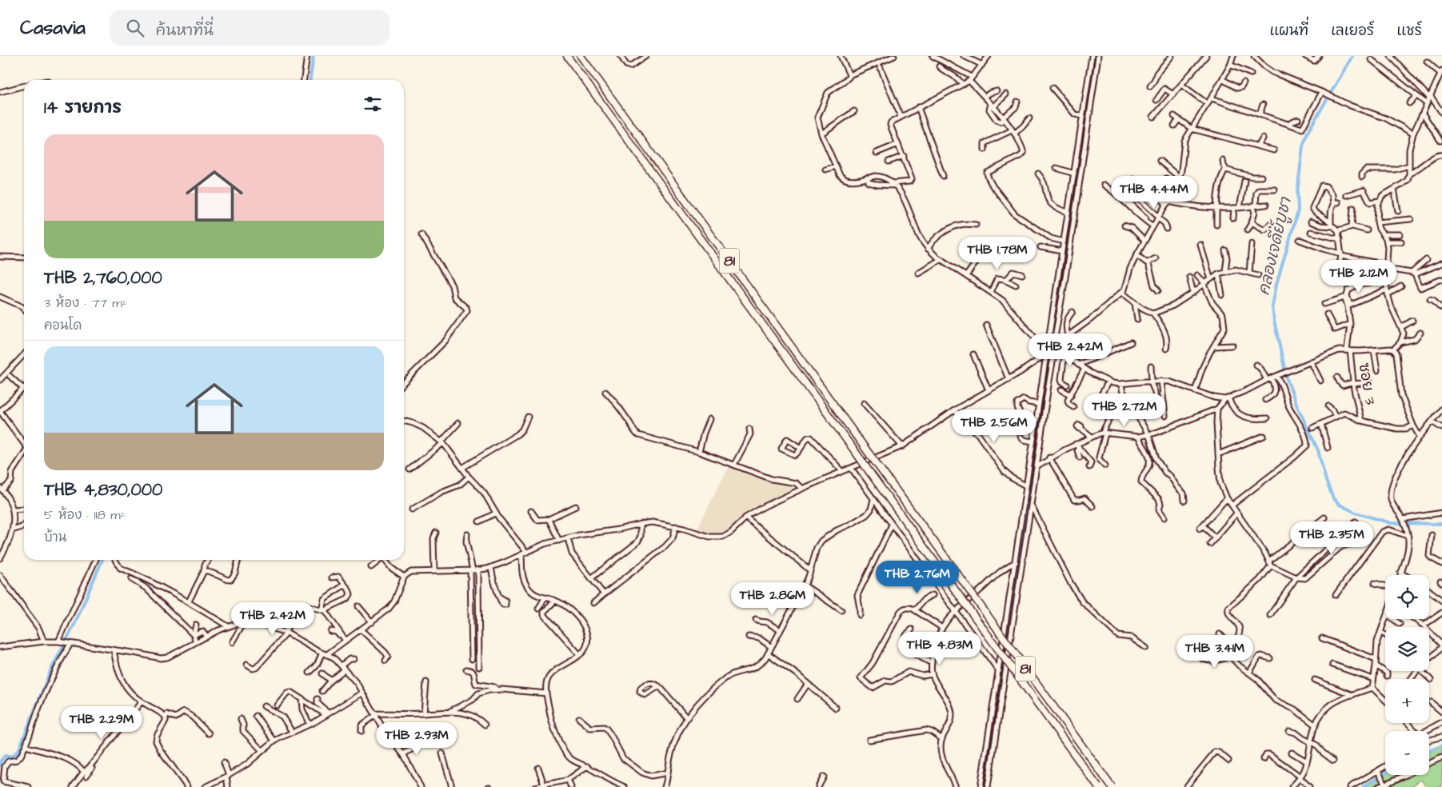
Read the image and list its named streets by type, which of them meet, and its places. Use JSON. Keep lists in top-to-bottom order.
{
  "streets": {
    "highway": ["81"],
    "street": ["ซอย 3"]
  },
  "water": ["คลองเจดีย์บูชา"],
  "page": {
    "header": "Casavia",
    "search": "ค้นหาที่นี่",
    "nav": ["แผนที่", "เลเยอร์", "แชร์"],
    "heading": "14 รายการ",
    "list": [
      {
        "name": "THB 2,760,000",
        "note": "3 ห้อง · 77 m² · คอนโด"
      },
      {
        "name": "THB 4,830,000",
        "note": "5 ห้อง · 118 m² · บ้าน"
      }
    ],
    "price": [
      "THB 4.44M",
      "THB 1.78M",
      "THB 2.12M",
      "THB 2.42M",
      "THB 2.72M",
      "THB 2.56M",
      "THB 2.35M",
      "THB 2.76M",
      "THB 2.86M",
      "THB 2.42M",
      "THB 4.83M",
      "THB 3.41M",
      "THB 2.29M",
      "THB 2.93M"
    ],
    "map_buttons": ["+", "−"]
  }
}
